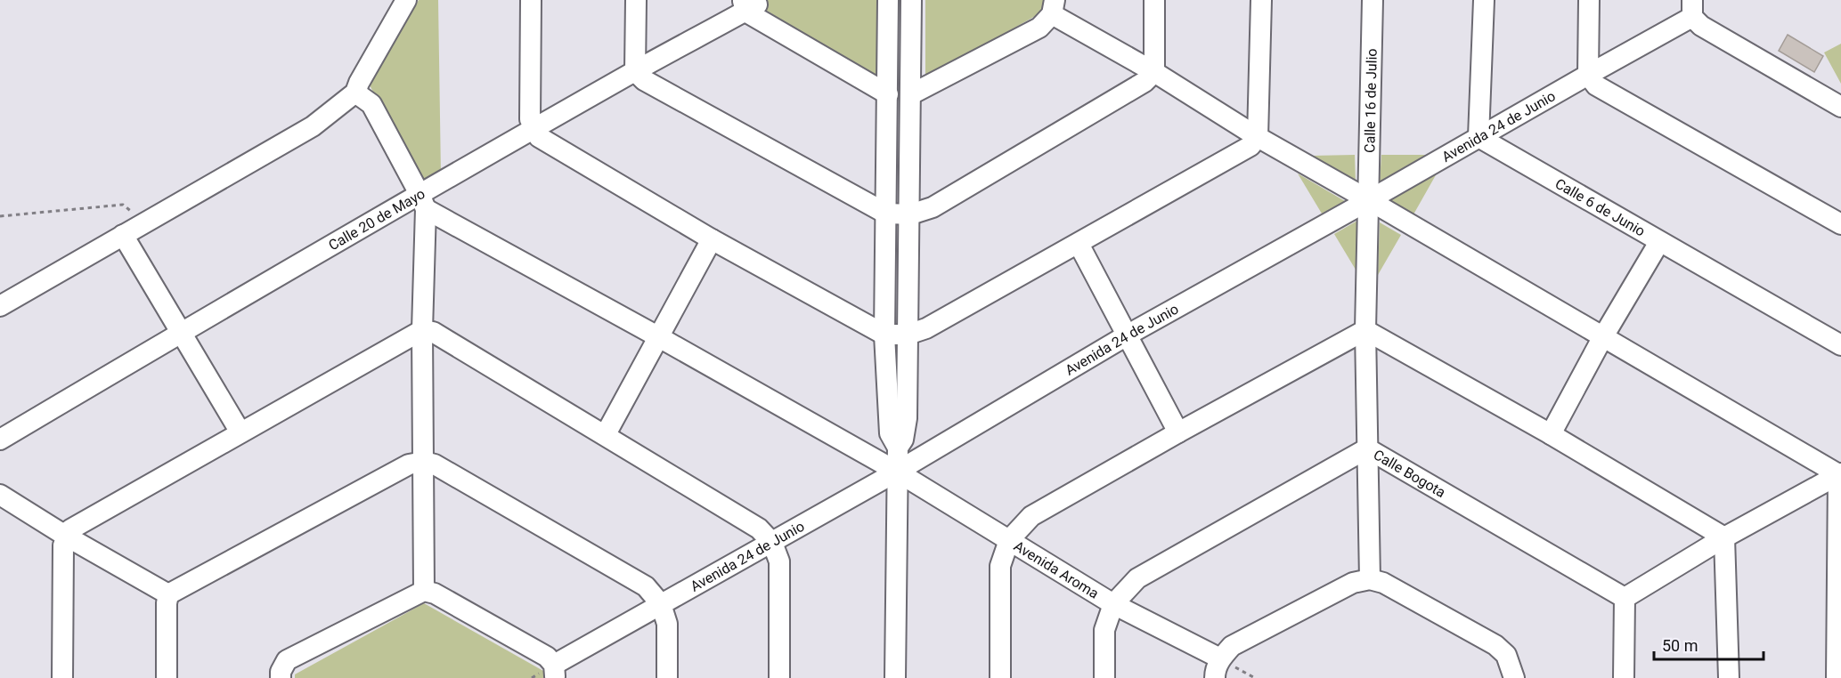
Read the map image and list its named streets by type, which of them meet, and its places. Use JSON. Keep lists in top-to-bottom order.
{
  "streets": {
    "street": [
      "Calle 16 de Julio",
      "Avenida 24 de Junio",
      "Calle 6 de Junio",
      "Calle 20 de Mayo",
      "Calle Bogota",
      "Avenida Aroma"
    ]
  },
  "crossings": [
    ["Calle 16 de Julio", "Avenida 24 de Junio"],
    ["Calle 16 de Julio", "Calle Bogota"],
    ["Avenida 24 de Junio", "Calle 6 de Junio"],
    ["Avenida 24 de Junio", "Avenida Aroma"],
    ["Calle 20 de Mayo", "Avenida Aroma"],
    ["Calle Bogota", "Avenida Aroma"]
  ],
  "scale_bar": "50 m"
}
